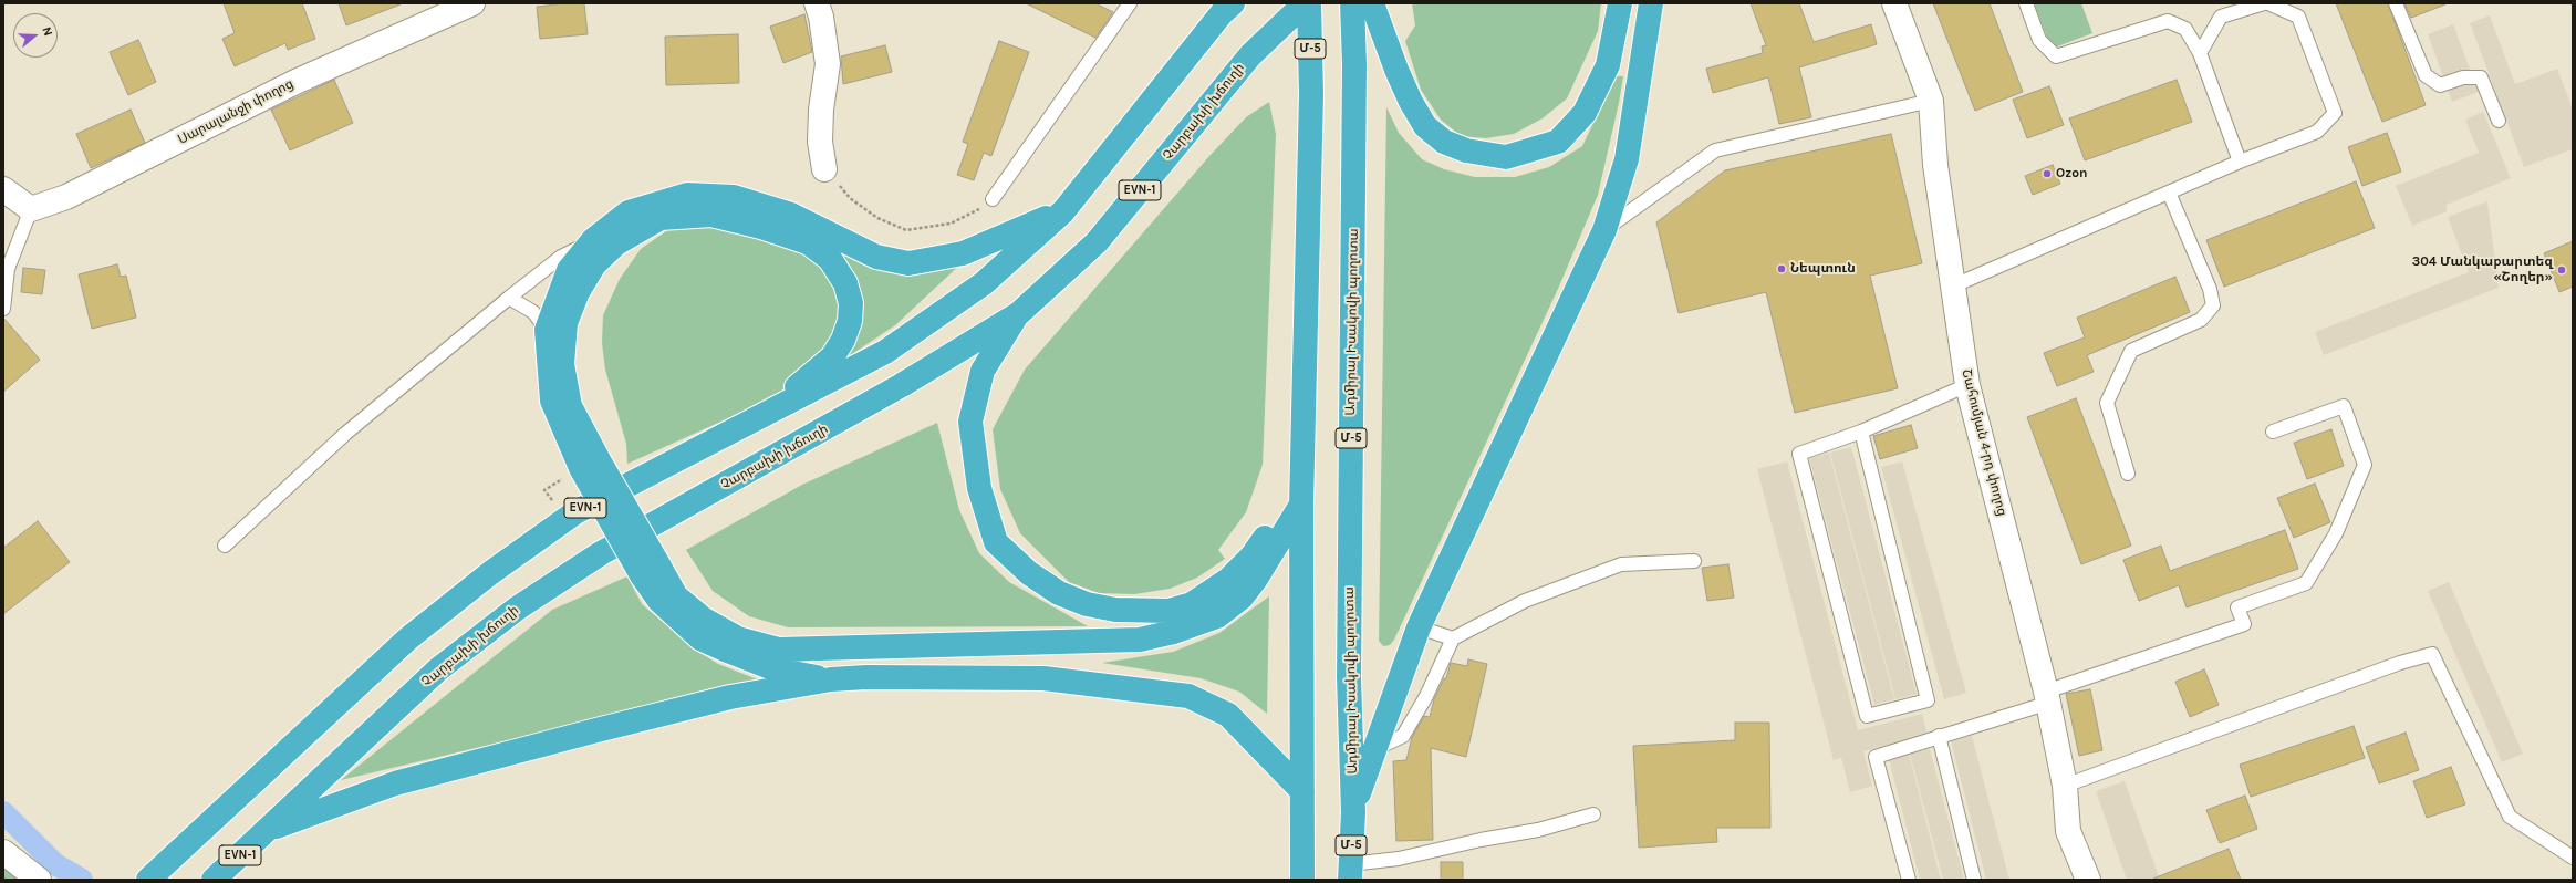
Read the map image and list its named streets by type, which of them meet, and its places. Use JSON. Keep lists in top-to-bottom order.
{
  "streets": {
    "highway": [
      "Մ-5",
      "Չարբախի խճուղի",
      "EVN-1",
      "Ադմիրալ Իսակովի պողոտա"
    ],
    "street": ["Սարալանջի փողոց", "Շահումյան 4-րդ փողոց"]
  },
  "places": ["Ozon", "Նեպտուն", "304 Մանկաpարտեզ «Շողեր»"],
  "north": "right"
}
